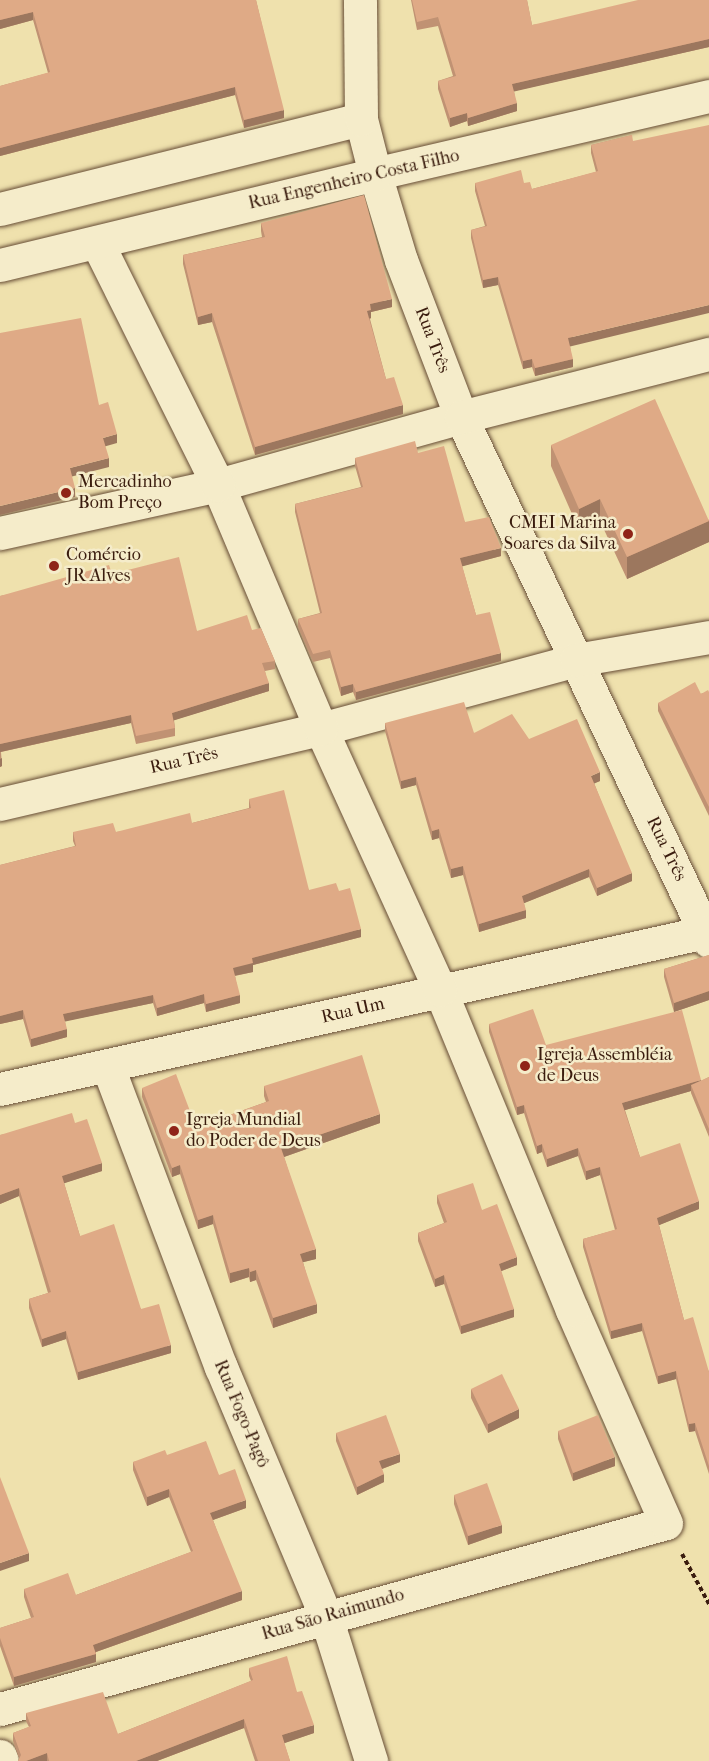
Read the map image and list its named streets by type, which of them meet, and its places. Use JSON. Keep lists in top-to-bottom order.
{
  "streets": {
    "street": [
      "Rua Engenheiro Costa Filho",
      "Rua Três",
      "Rua Um",
      "Rua Fogo-Pagô",
      "Rua São Raimundo"
    ]
  },
  "crossings": [
    ["Rua Engenheiro Costa Filho", "Rua Três"],
    ["Rua Três", "Rua Um"],
    ["Rua Um", "Rua Fogo-Pagô"],
    ["Rua Fogo-Pagô", "Rua São Raimundo"]
  ],
  "places": [
    "Mercadinho Bom Preço",
    "CMEI Marina Soares da Silva",
    "Comércio JR Alves",
    "Igreja Assembléia de Deus",
    "Igreja Mundial do Poder de Deus"
  ]
}
